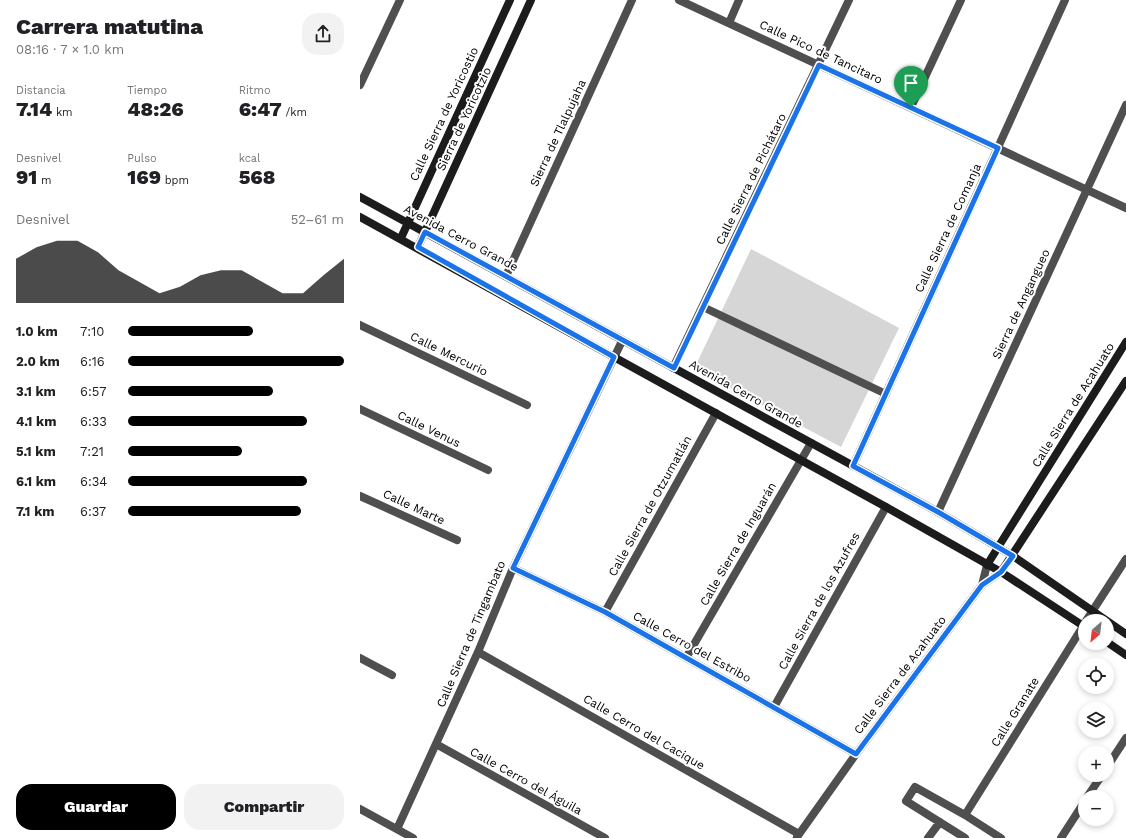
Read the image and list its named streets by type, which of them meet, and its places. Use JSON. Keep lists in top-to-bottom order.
{
  "streets": {
    "street": [
      "Calle Pico de Tancitaro",
      "Calle Sierra de Yoricostio",
      "Sierra de Yoricotzio",
      "Sierra de Tlalpujaha",
      "Calle Sierra de Pichátaro",
      "Calle Sierra de Comanja",
      "Avenida Cerro Grande",
      "Sierra de Angangueo",
      "Calle Mercurio",
      "Calle Sierra de Acahuato",
      "Calle Venus",
      "Calle Sierra de Otzumatlán",
      "Calle Marte",
      "Calle Sierra de Inguarán",
      "Calle Sierra de los Azufres",
      "Calle Sierra de Tingambato",
      "Calle Cerro del Estribo",
      "Calle Granate",
      "Calle Cerro del Cacique",
      "Calle Cerro del Águila"
    ]
  },
  "crossings": [
    ["Calle Pico de Tancitaro", "Calle Sierra de Pichátaro"],
    ["Calle Pico de Tancitaro", "Calle Sierra de Comanja"],
    ["Calle Pico de Tancitaro", "Sierra de Angangueo"],
    ["Calle Sierra de Yoricostio", "Avenida Cerro Grande"],
    ["Sierra de Yoricotzio", "Avenida Cerro Grande"],
    ["Sierra de Tlalpujaha", "Avenida Cerro Grande"],
    ["Calle Sierra de Pichátaro", "Avenida Cerro Grande"],
    ["Calle Sierra de Comanja", "Avenida Cerro Grande"],
    ["Avenida Cerro Grande", "Sierra de Angangueo"],
    ["Avenida Cerro Grande", "Calle Sierra de Acahuato"],
    ["Avenida Cerro Grande", "Calle Sierra de Inguarán"],
    ["Avenida Cerro Grande", "Calle Sierra de Tingambato"],
    ["Avenida Cerro Grande", "Calle Granate"],
    ["Calle Sierra de Acahuato", "Calle Cerro del Estribo"],
    ["Calle Sierra de Acahuato", "Calle Cerro del Cacique"],
    ["Calle Sierra de Otzumatlán", "Calle Cerro del Estribo"],
    ["Calle Sierra de Inguarán", "Calle Cerro del Estribo"],
    ["Calle Sierra de los Azufres", "Calle Cerro del Estribo"],
    ["Calle Sierra de Tingambato", "Calle Cerro del Estribo"],
    ["Calle Sierra de Tingambato", "Calle Cerro del Cacique"],
    ["Calle Sierra de Tingambato", "Calle Cerro del Águila"]
  ],
  "north": "bottom left",
  "page": {
    "heading": ["Carrera matutina", "08:16 · 7 × 1.0 km"],
    "stats": [
      ["Distancia", "7.14 km"],
      ["Tiempo", "48:26"],
      ["Ritmo", "6:47 /km"],
      ["Desnivel", "91 m"],
      ["Pulso", "169 bpm"],
      ["kcal", "568"]
    ],
    "chart": ["Desnivel", "52–61 m"],
    "list": [
      {
        "name": "1.0 km",
        "note": "7:10"
      },
      {
        "name": "2.0 km",
        "note": "6:16"
      },
      {
        "name": "3.1 km",
        "note": "6:57"
      },
      {
        "name": "4.1 km",
        "note": "6:33"
      },
      {
        "name": "5.1 km",
        "note": "7:21"
      },
      {
        "name": "6.1 km",
        "note": "6:34"
      },
      {
        "name": "7.1 km",
        "note": "6:37"
      }
    ],
    "map_buttons": ["+", "−"],
    "buttons": ["Guardar", "Compartir"]
  }
}
